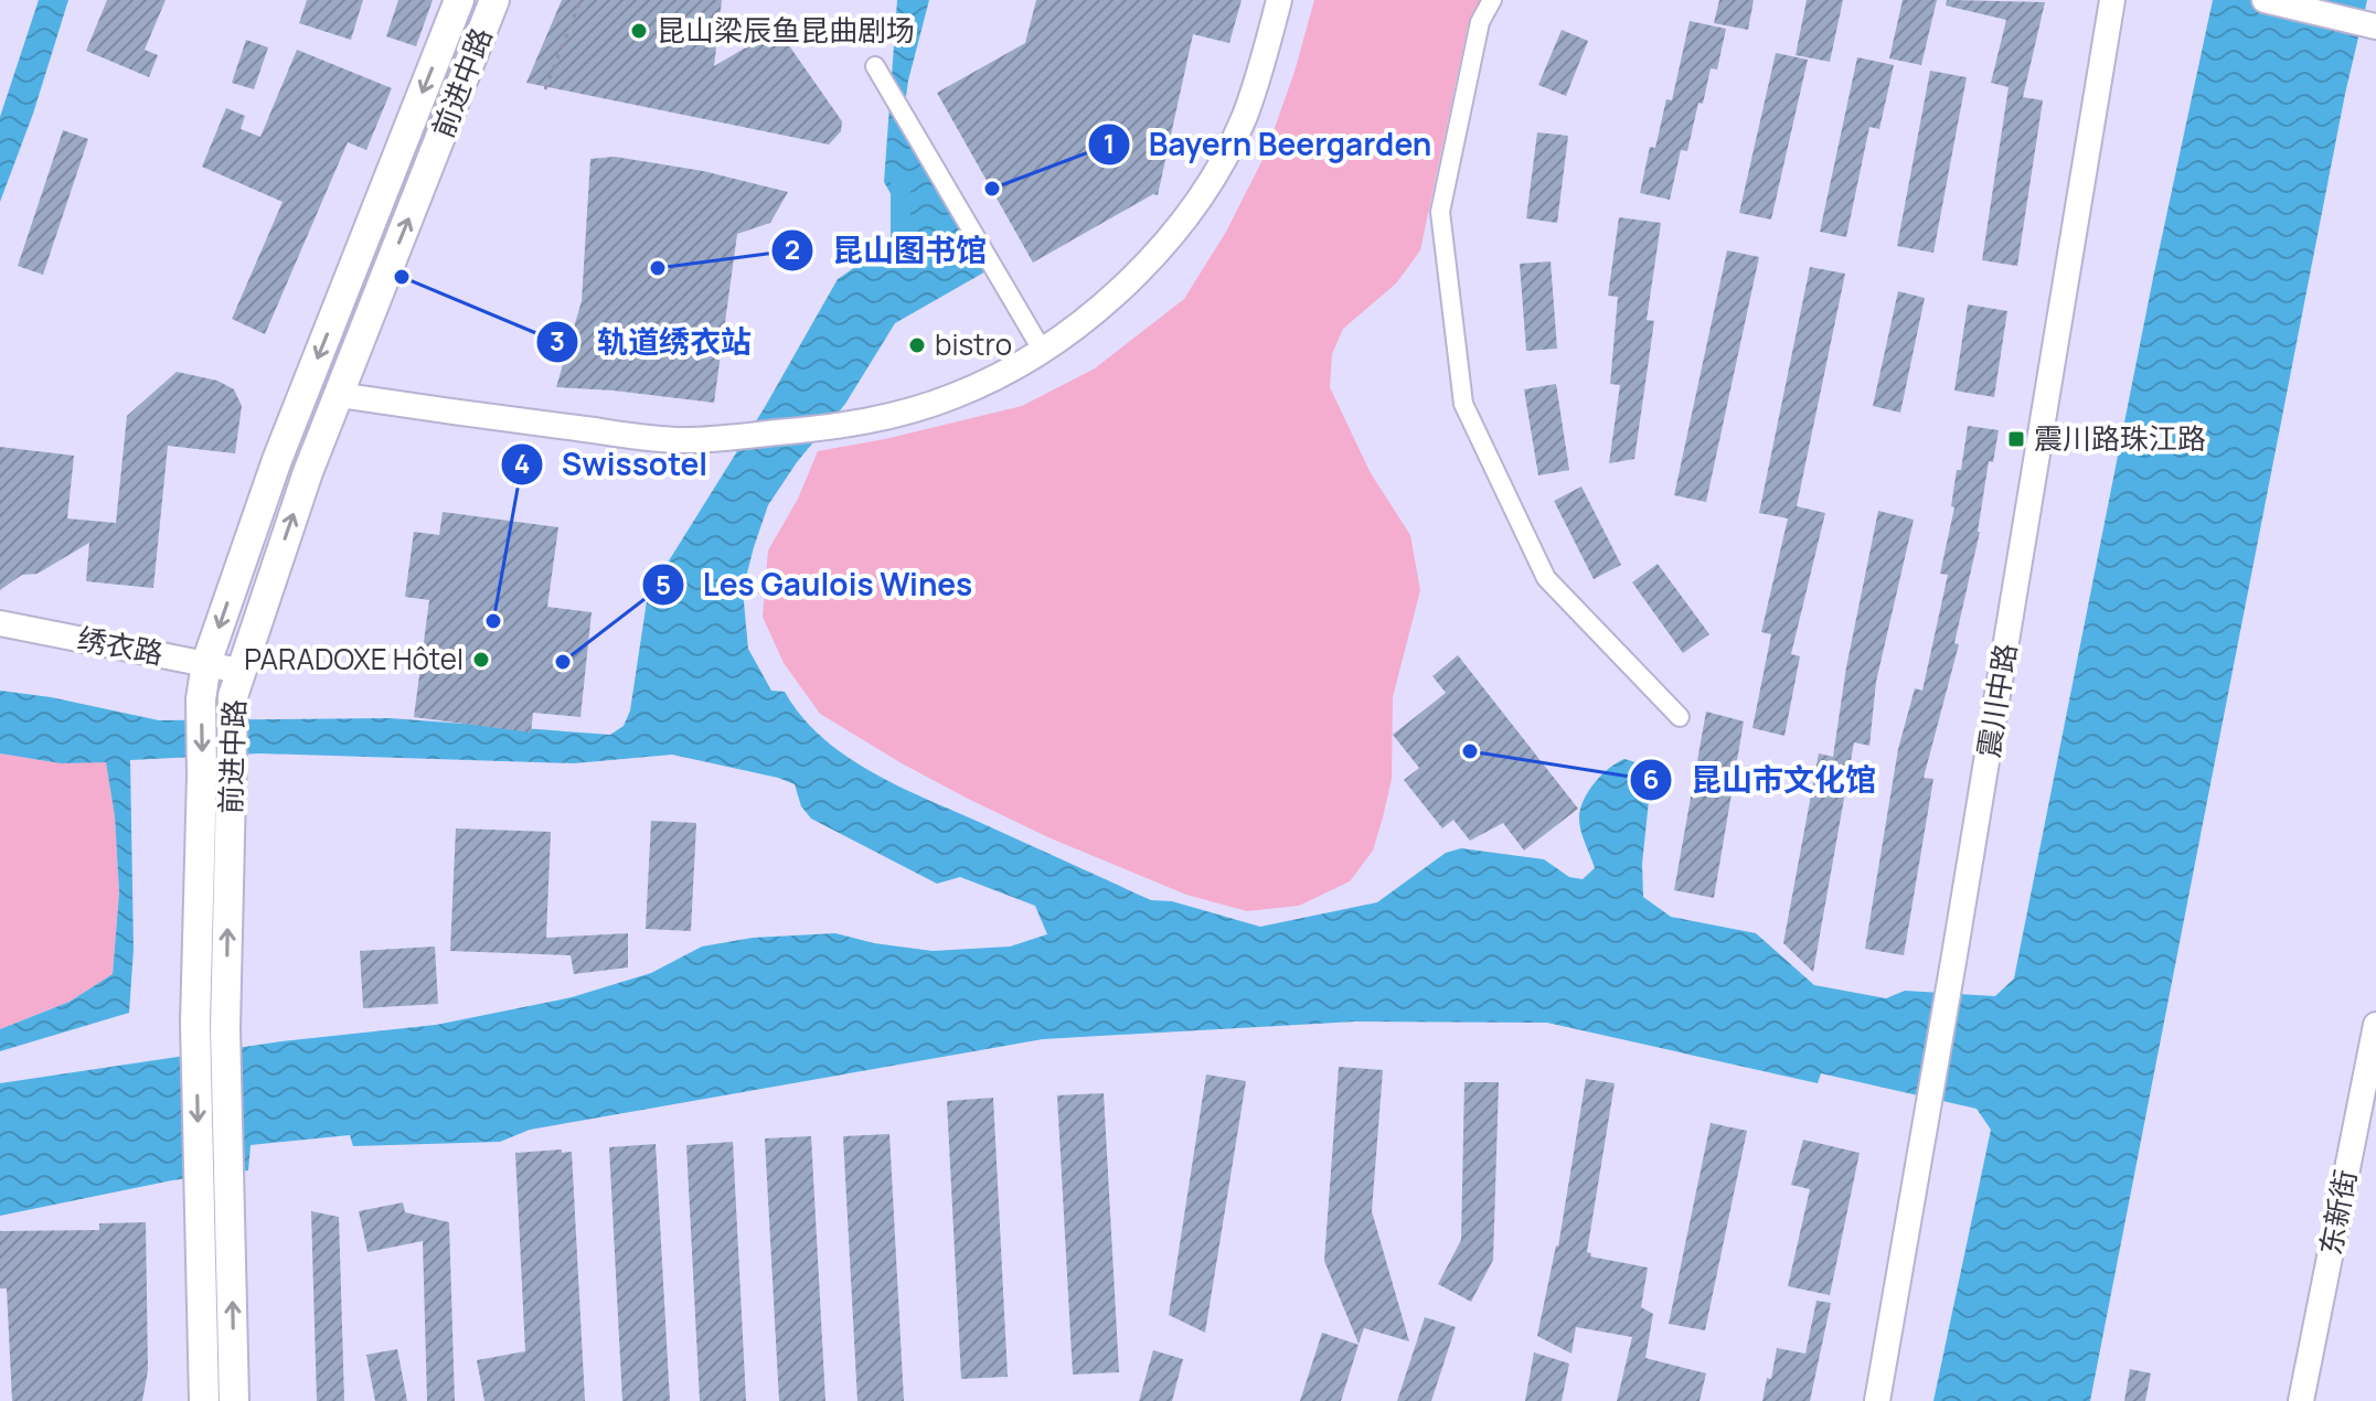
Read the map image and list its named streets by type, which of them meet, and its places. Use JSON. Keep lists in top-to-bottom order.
{
  "streets": {
    "main road": ["前进中路"],
    "street": ["绣衣路", "震川中路", "东新街"]
  },
  "crossings": [
    ["前进中路", "绣衣路"]
  ],
  "places": {
    "other": [
      "昆山梁辰鱼昆曲剧场",
      "Bayern Beergarden",
      "昆山图书馆",
      "轨道绣衣站",
      "bistro",
      "Swissotel",
      "PARADOXE Hôtel",
      "Les Gaulois Wines",
      "昆山市文化馆"
    ],
    "transit": ["震川路珠江路"]
  }
}
